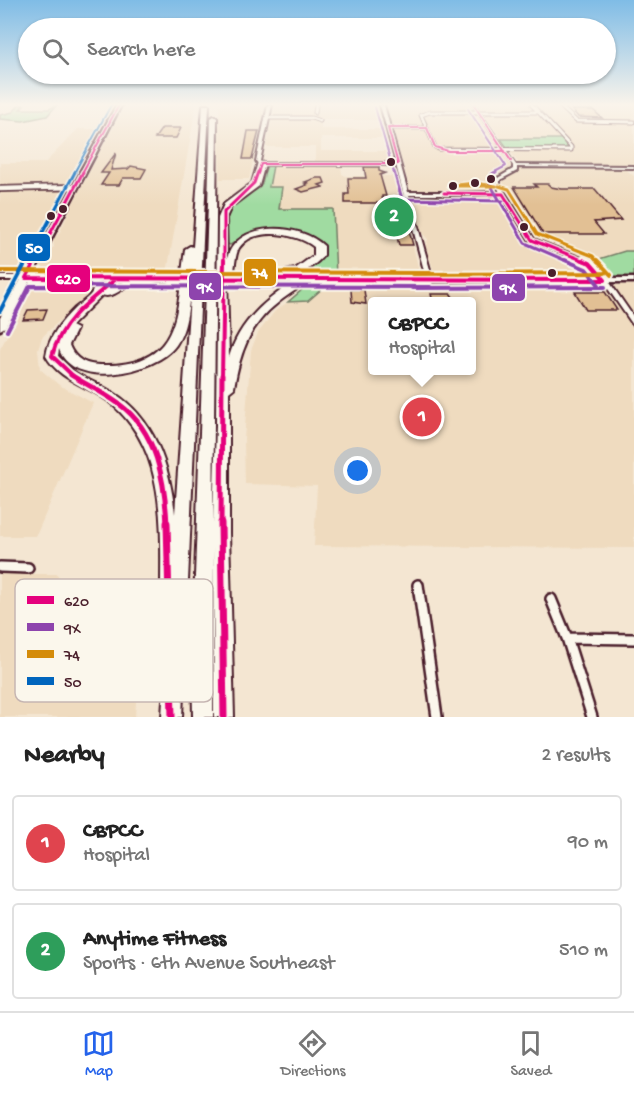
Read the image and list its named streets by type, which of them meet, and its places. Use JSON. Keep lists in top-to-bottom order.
{
  "lines": [
    "transit line 620",
    "transit line 9X",
    "transit line 50",
    "transit line 74"
  ],
  "legend": [
    "620",
    "9X",
    "74",
    "50"
  ],
  "page": {
    "search": "Search here",
    "pins": ["2", "1"],
    "popup": ["CBPCC", "Hospital"],
    "heading": ["Nearby", "2 results"],
    "list": [
      {
        "mark": "1",
        "name": "CBPCC",
        "note": "Hospital",
        "value": "90 m"
      },
      {
        "mark": "2",
        "name": "Anytime Fitness",
        "note": "Sports · 6th Avenue Southeast",
        "value": "510 m"
      }
    ],
    "nav": ["Map", "Directions", "Saved"]
  }
}
